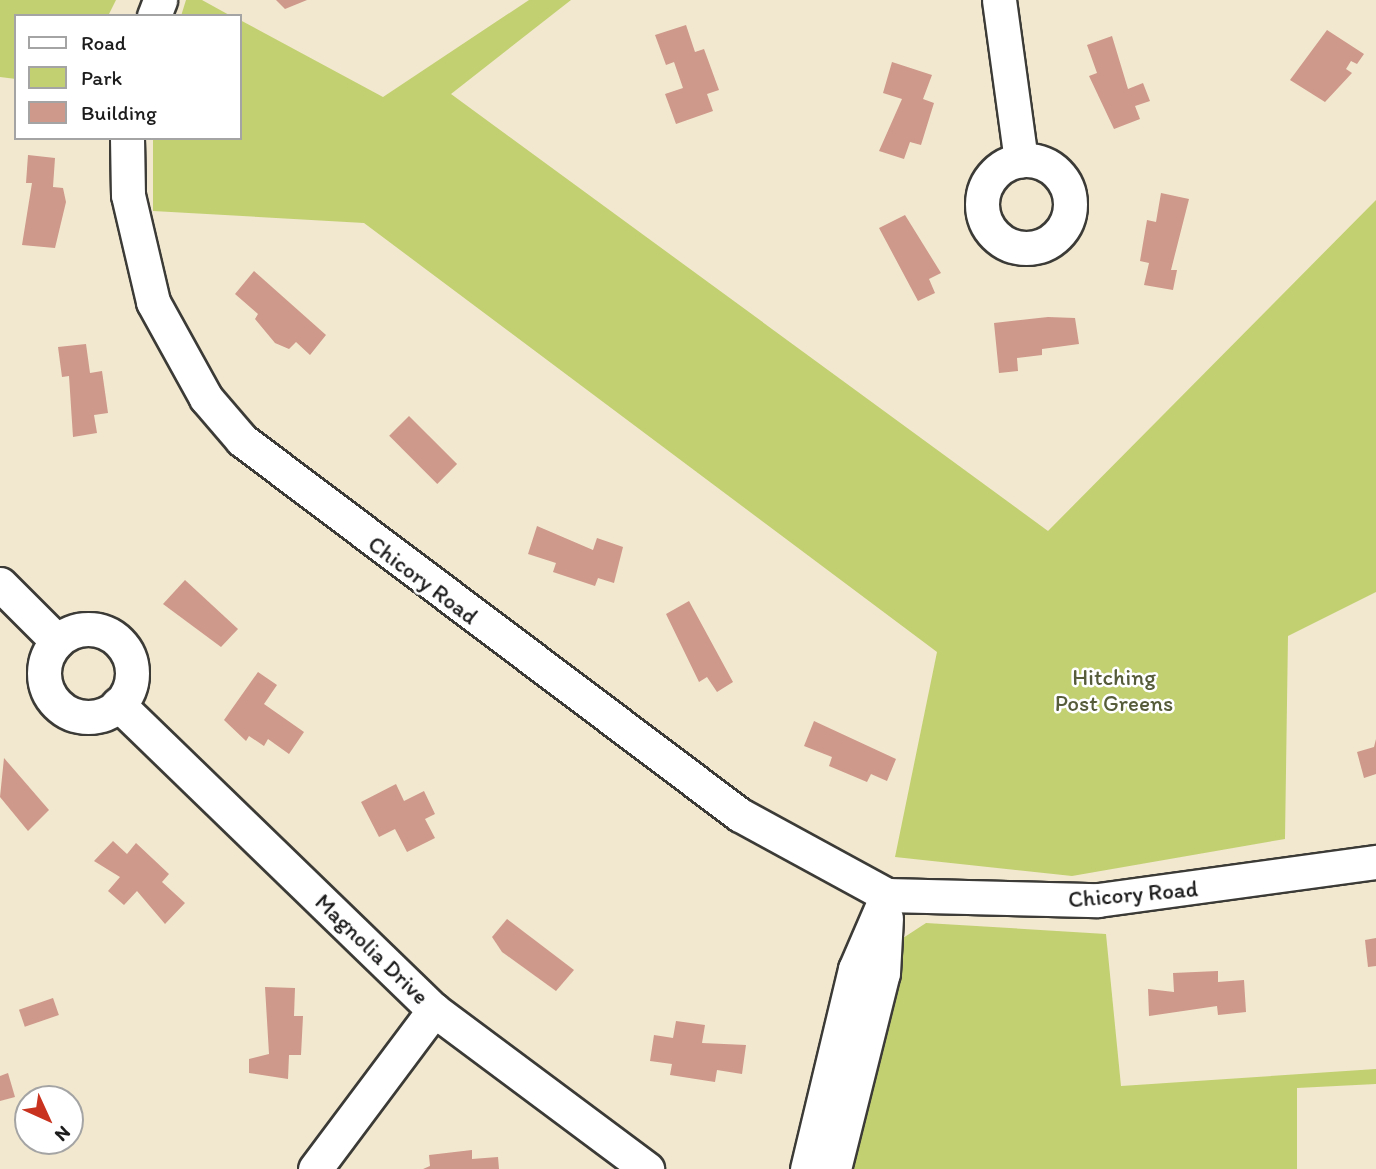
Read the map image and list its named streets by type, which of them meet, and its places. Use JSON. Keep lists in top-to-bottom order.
{
  "streets": {
    "street": ["Chicory Road", "Magnolia Drive"]
  },
  "parks": ["Hitching Post Greens"],
  "legend": ["Road", "Park", "Building"],
  "north": "bottom right"
}
